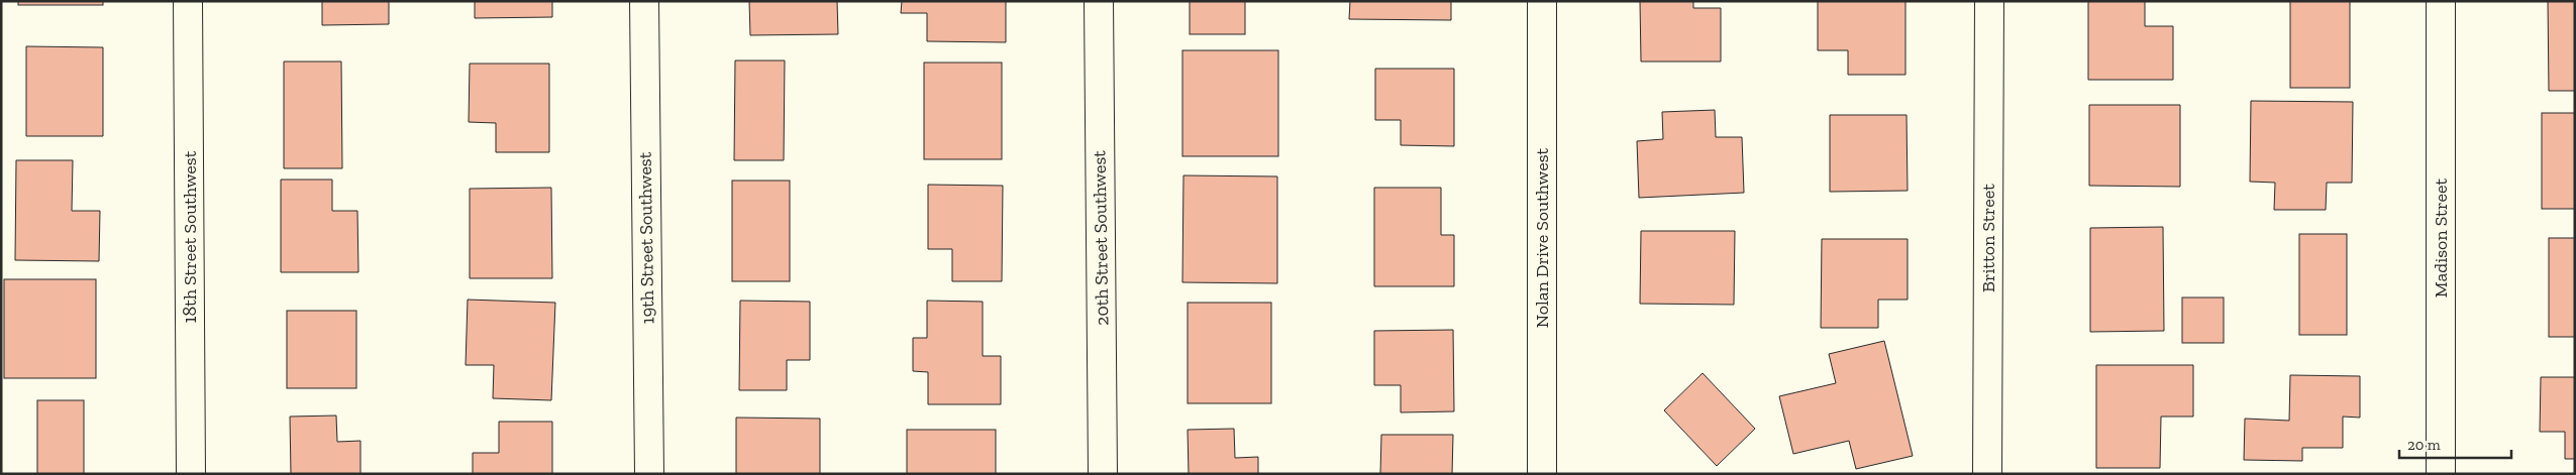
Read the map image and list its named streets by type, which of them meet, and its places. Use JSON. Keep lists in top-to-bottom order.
{
  "streets": {
    "street": [
      "18th Street Southwest",
      "19th Street Southwest",
      "20th Street Southwest",
      "Nolan Drive Southwest",
      "Britton Street",
      "Madison Street"
    ]
  },
  "scale_bar": "20 m"
}
